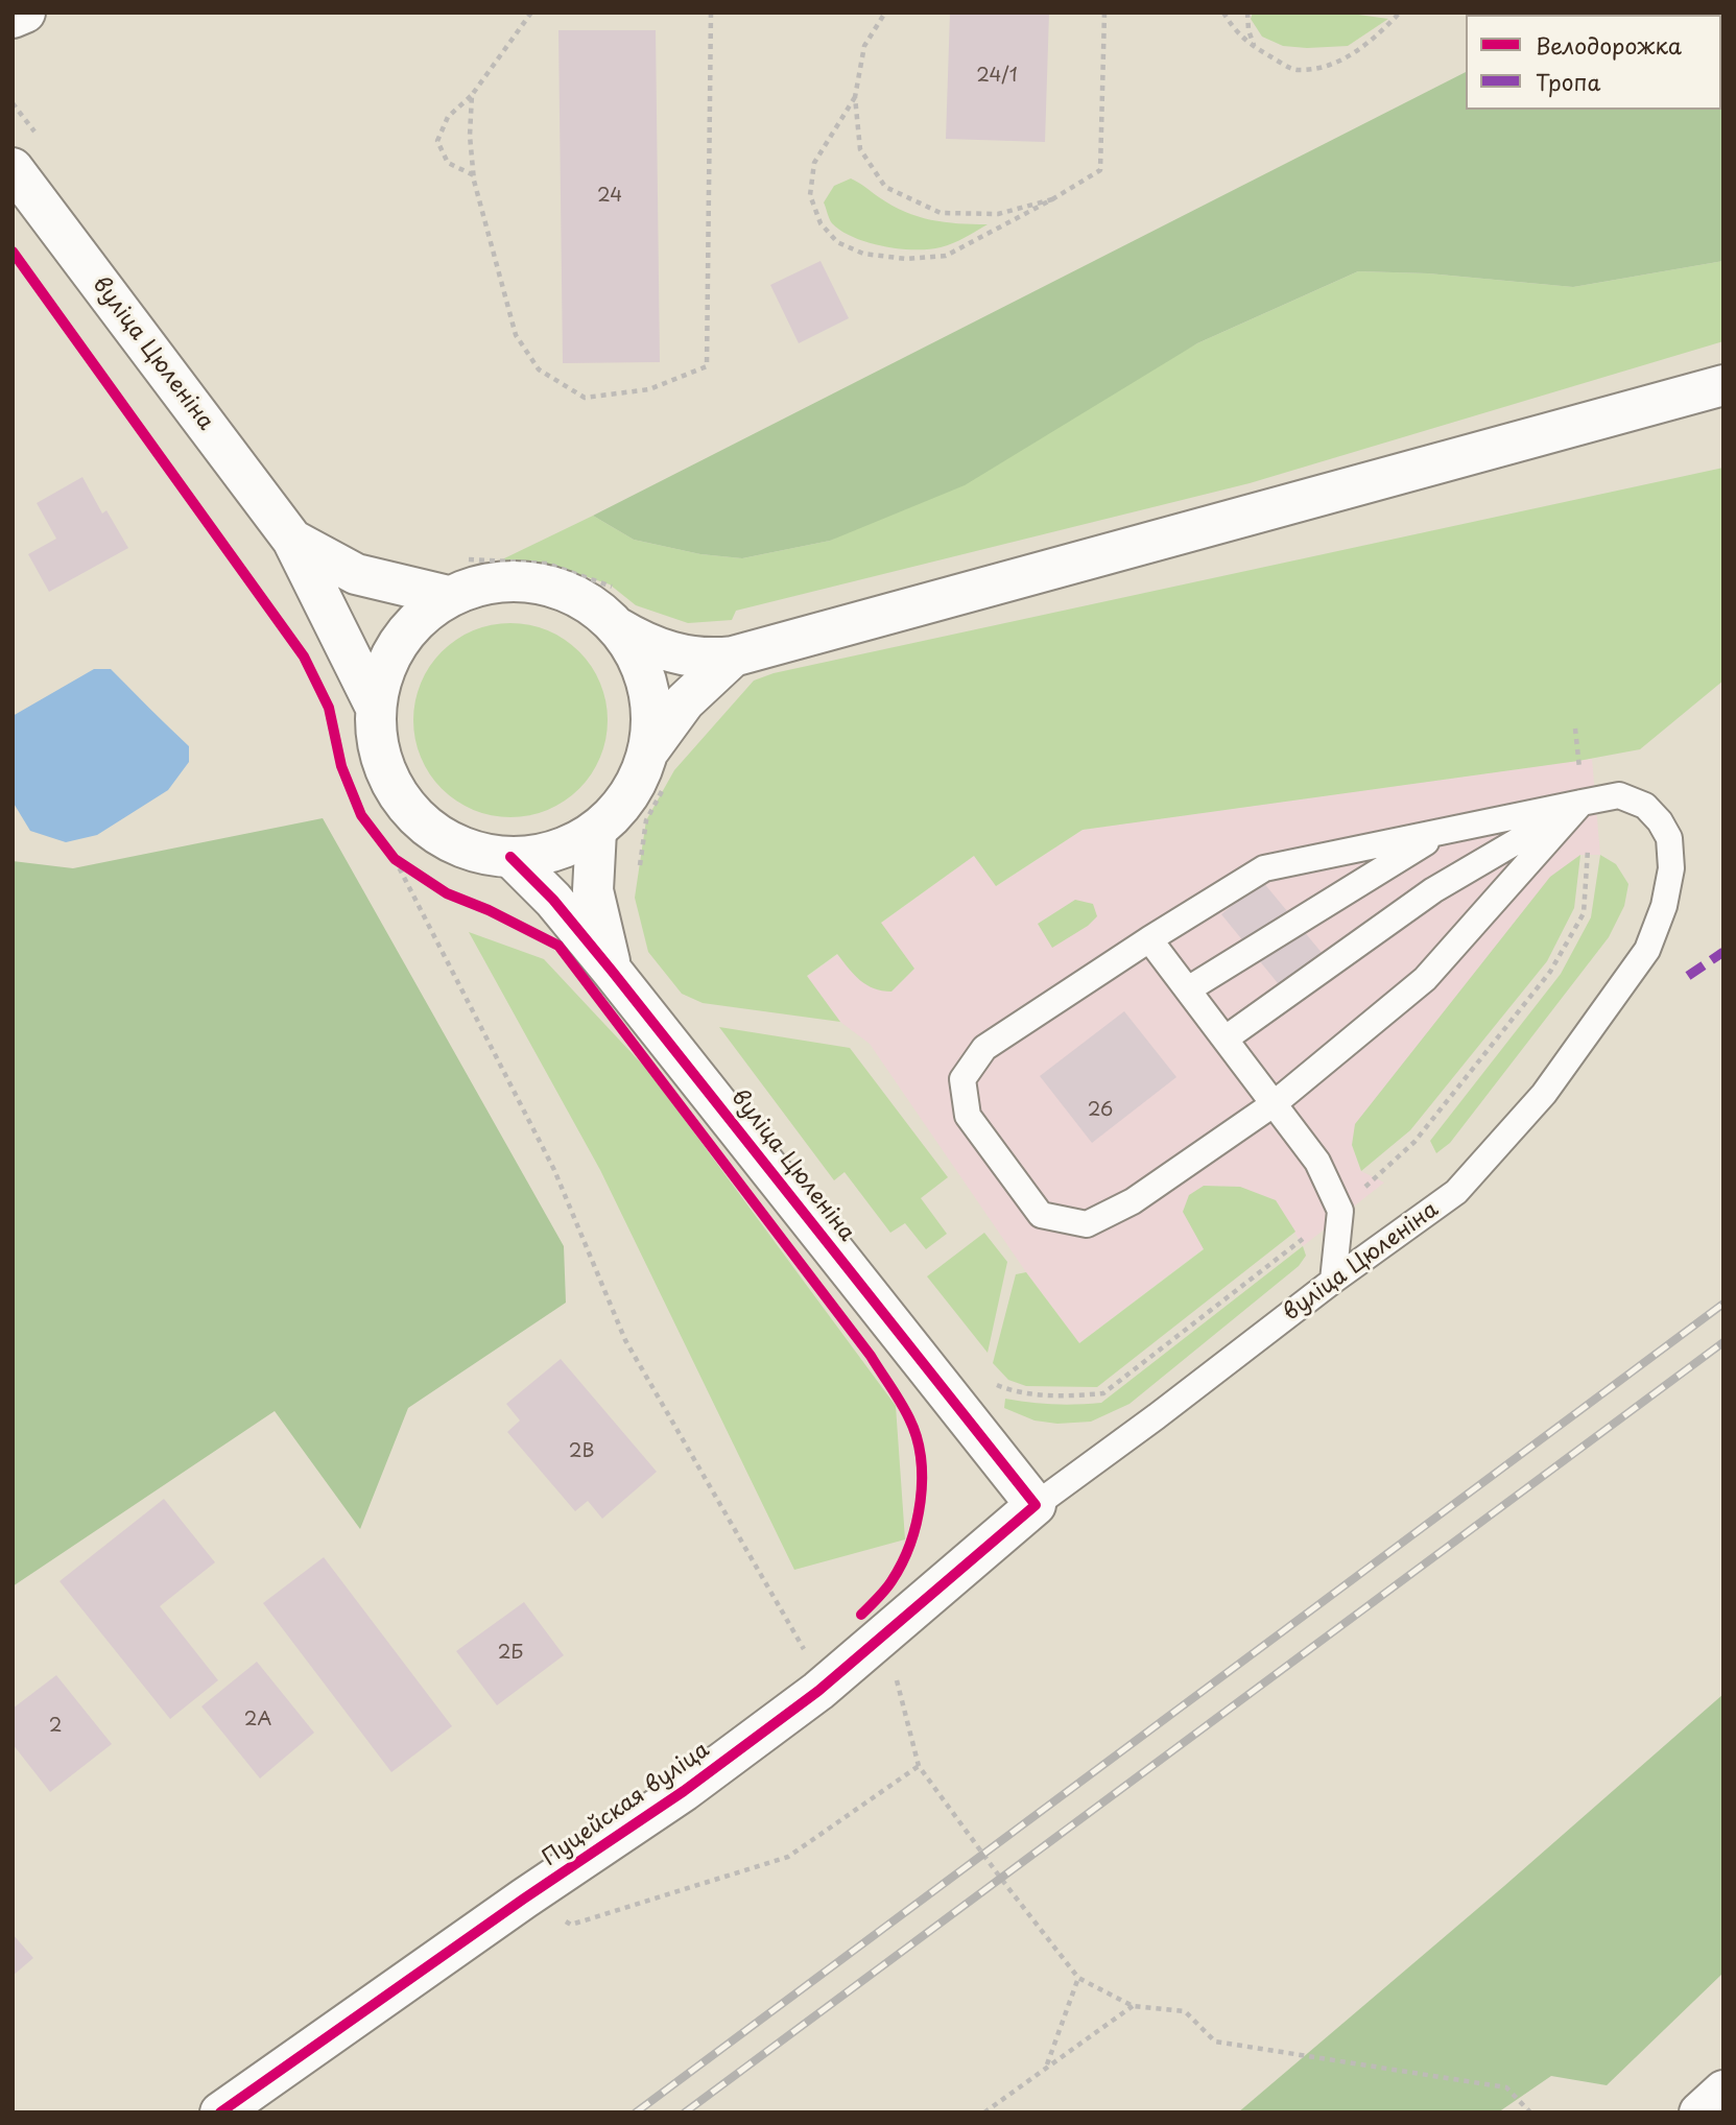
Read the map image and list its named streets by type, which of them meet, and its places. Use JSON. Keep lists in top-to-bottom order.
{
  "streets": {
    "main road": ["вуліца Цюленіна", "Пуцейская вуліца"]
  },
  "crossings": [
    ["вуліца Цюленіна", "Пуцейская вуліца"]
  ],
  "house_numbers": [
    "24/1",
    "24",
    "26",
    "2В",
    "2Б",
    "2А",
    "2"
  ],
  "legend": ["Велодорожка", "Тропа"]
}
